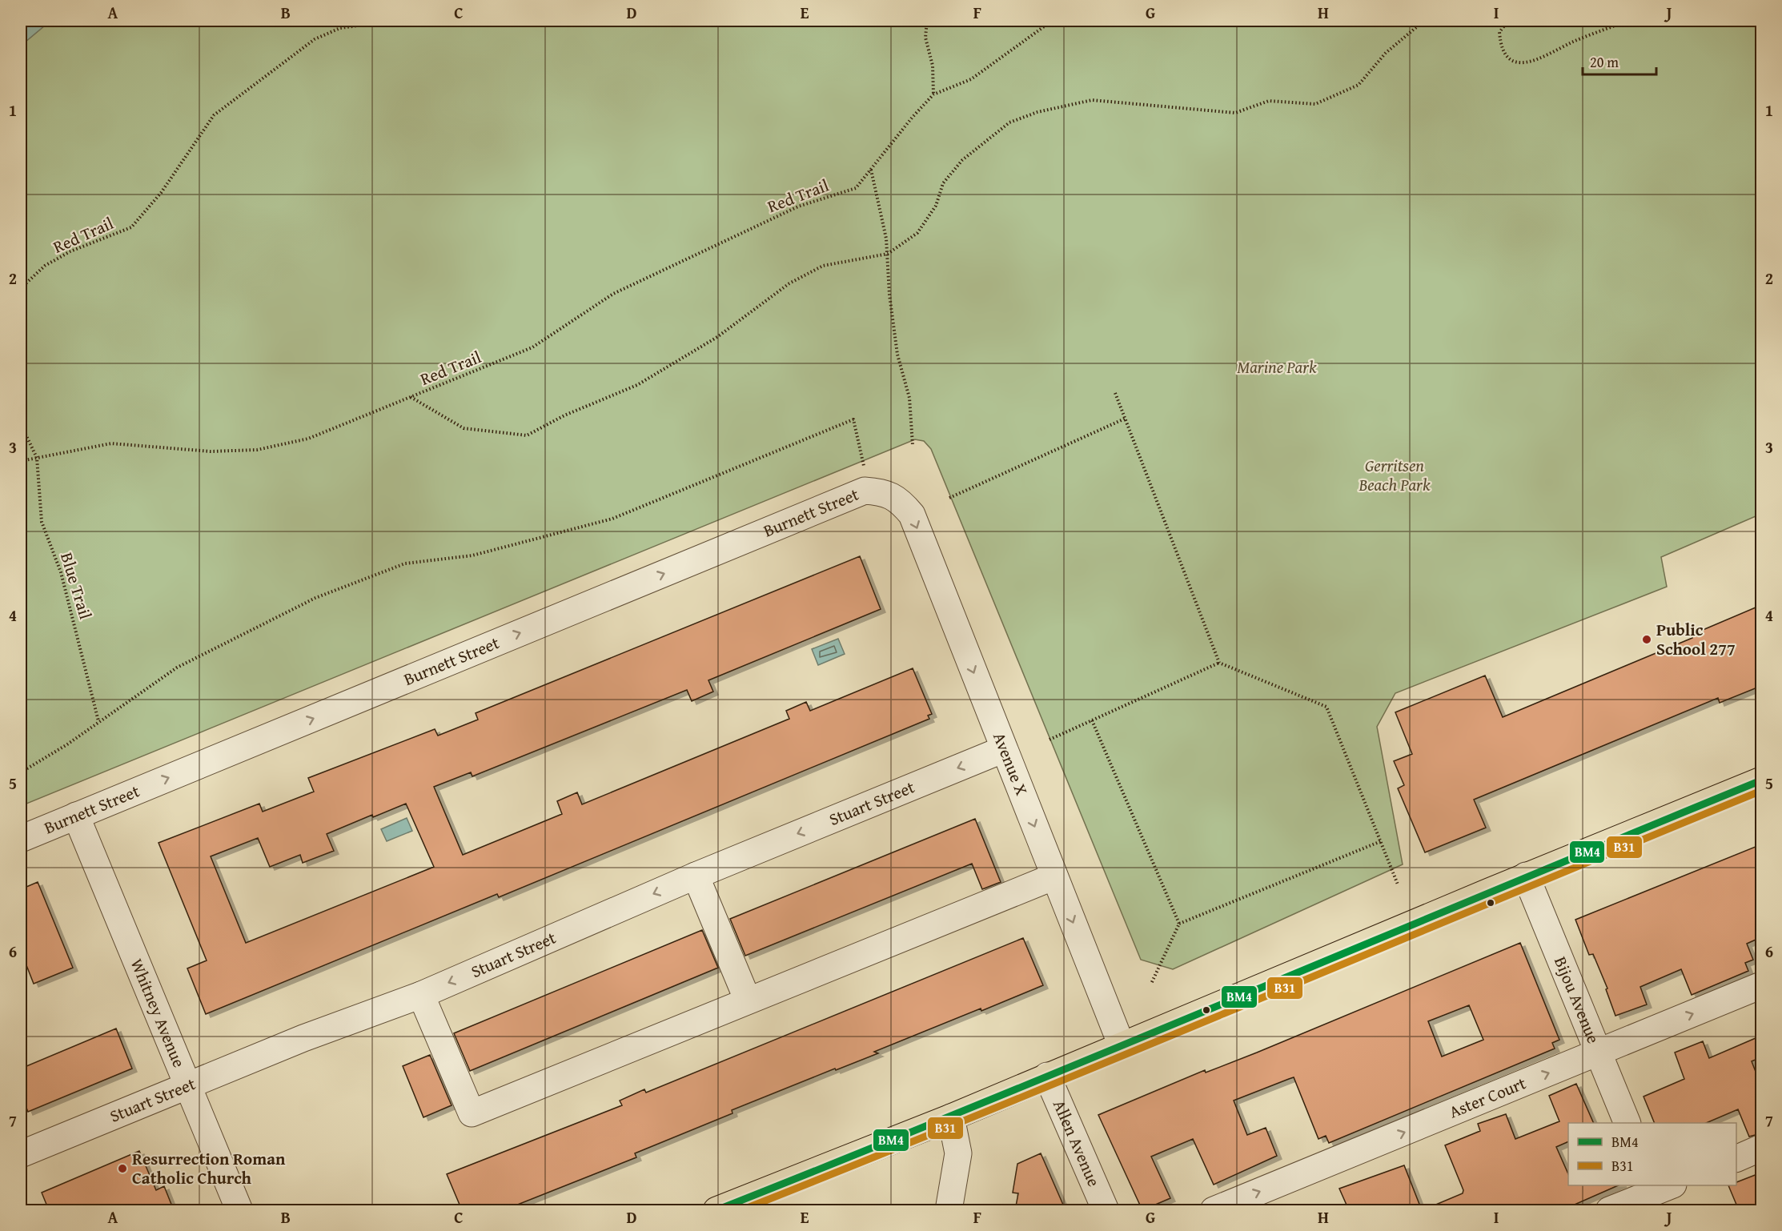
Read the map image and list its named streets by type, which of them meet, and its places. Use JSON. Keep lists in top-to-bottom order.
{
  "streets": {
    "street": [
      "Burnett Street",
      "Avenue X",
      "Stuart Street",
      "Bijou Avenue",
      "Whitney Avenue",
      "Aster Court",
      "Allen Avenue"
    ],
    "path": ["Red Trail", "Blue Trail"]
  },
  "crossings": [
    ["Red Trail", "Blue Trail"],
    ["Burnett Street", "Avenue X"],
    ["Burnett Street", "Whitney Avenue"],
    ["Avenue X", "Stuart Street"],
    ["Stuart Street", "Whitney Avenue"],
    ["Bijou Avenue", "Aster Court"]
  ],
  "one_way": ["Burnett Street", "Avenue X", "Aster Court"],
  "parks": ["Marine Park", "Gerritsen Beach Park"],
  "places": ["Public School 277", "Resurrection Roman Catholic Church"],
  "lines": ["transit line BM4", "transit line B31"],
  "legend": ["BM4", "B31"],
  "scale_bar": "20 m",
  "grid": {
    "columns": [
      "A",
      "B",
      "C",
      "D",
      "E",
      "F",
      "G",
      "H",
      "I",
      "J"
    ],
    "rows": [
      "1",
      "2",
      "3",
      "4",
      "5",
      "6",
      "7"
    ]
  }
}
